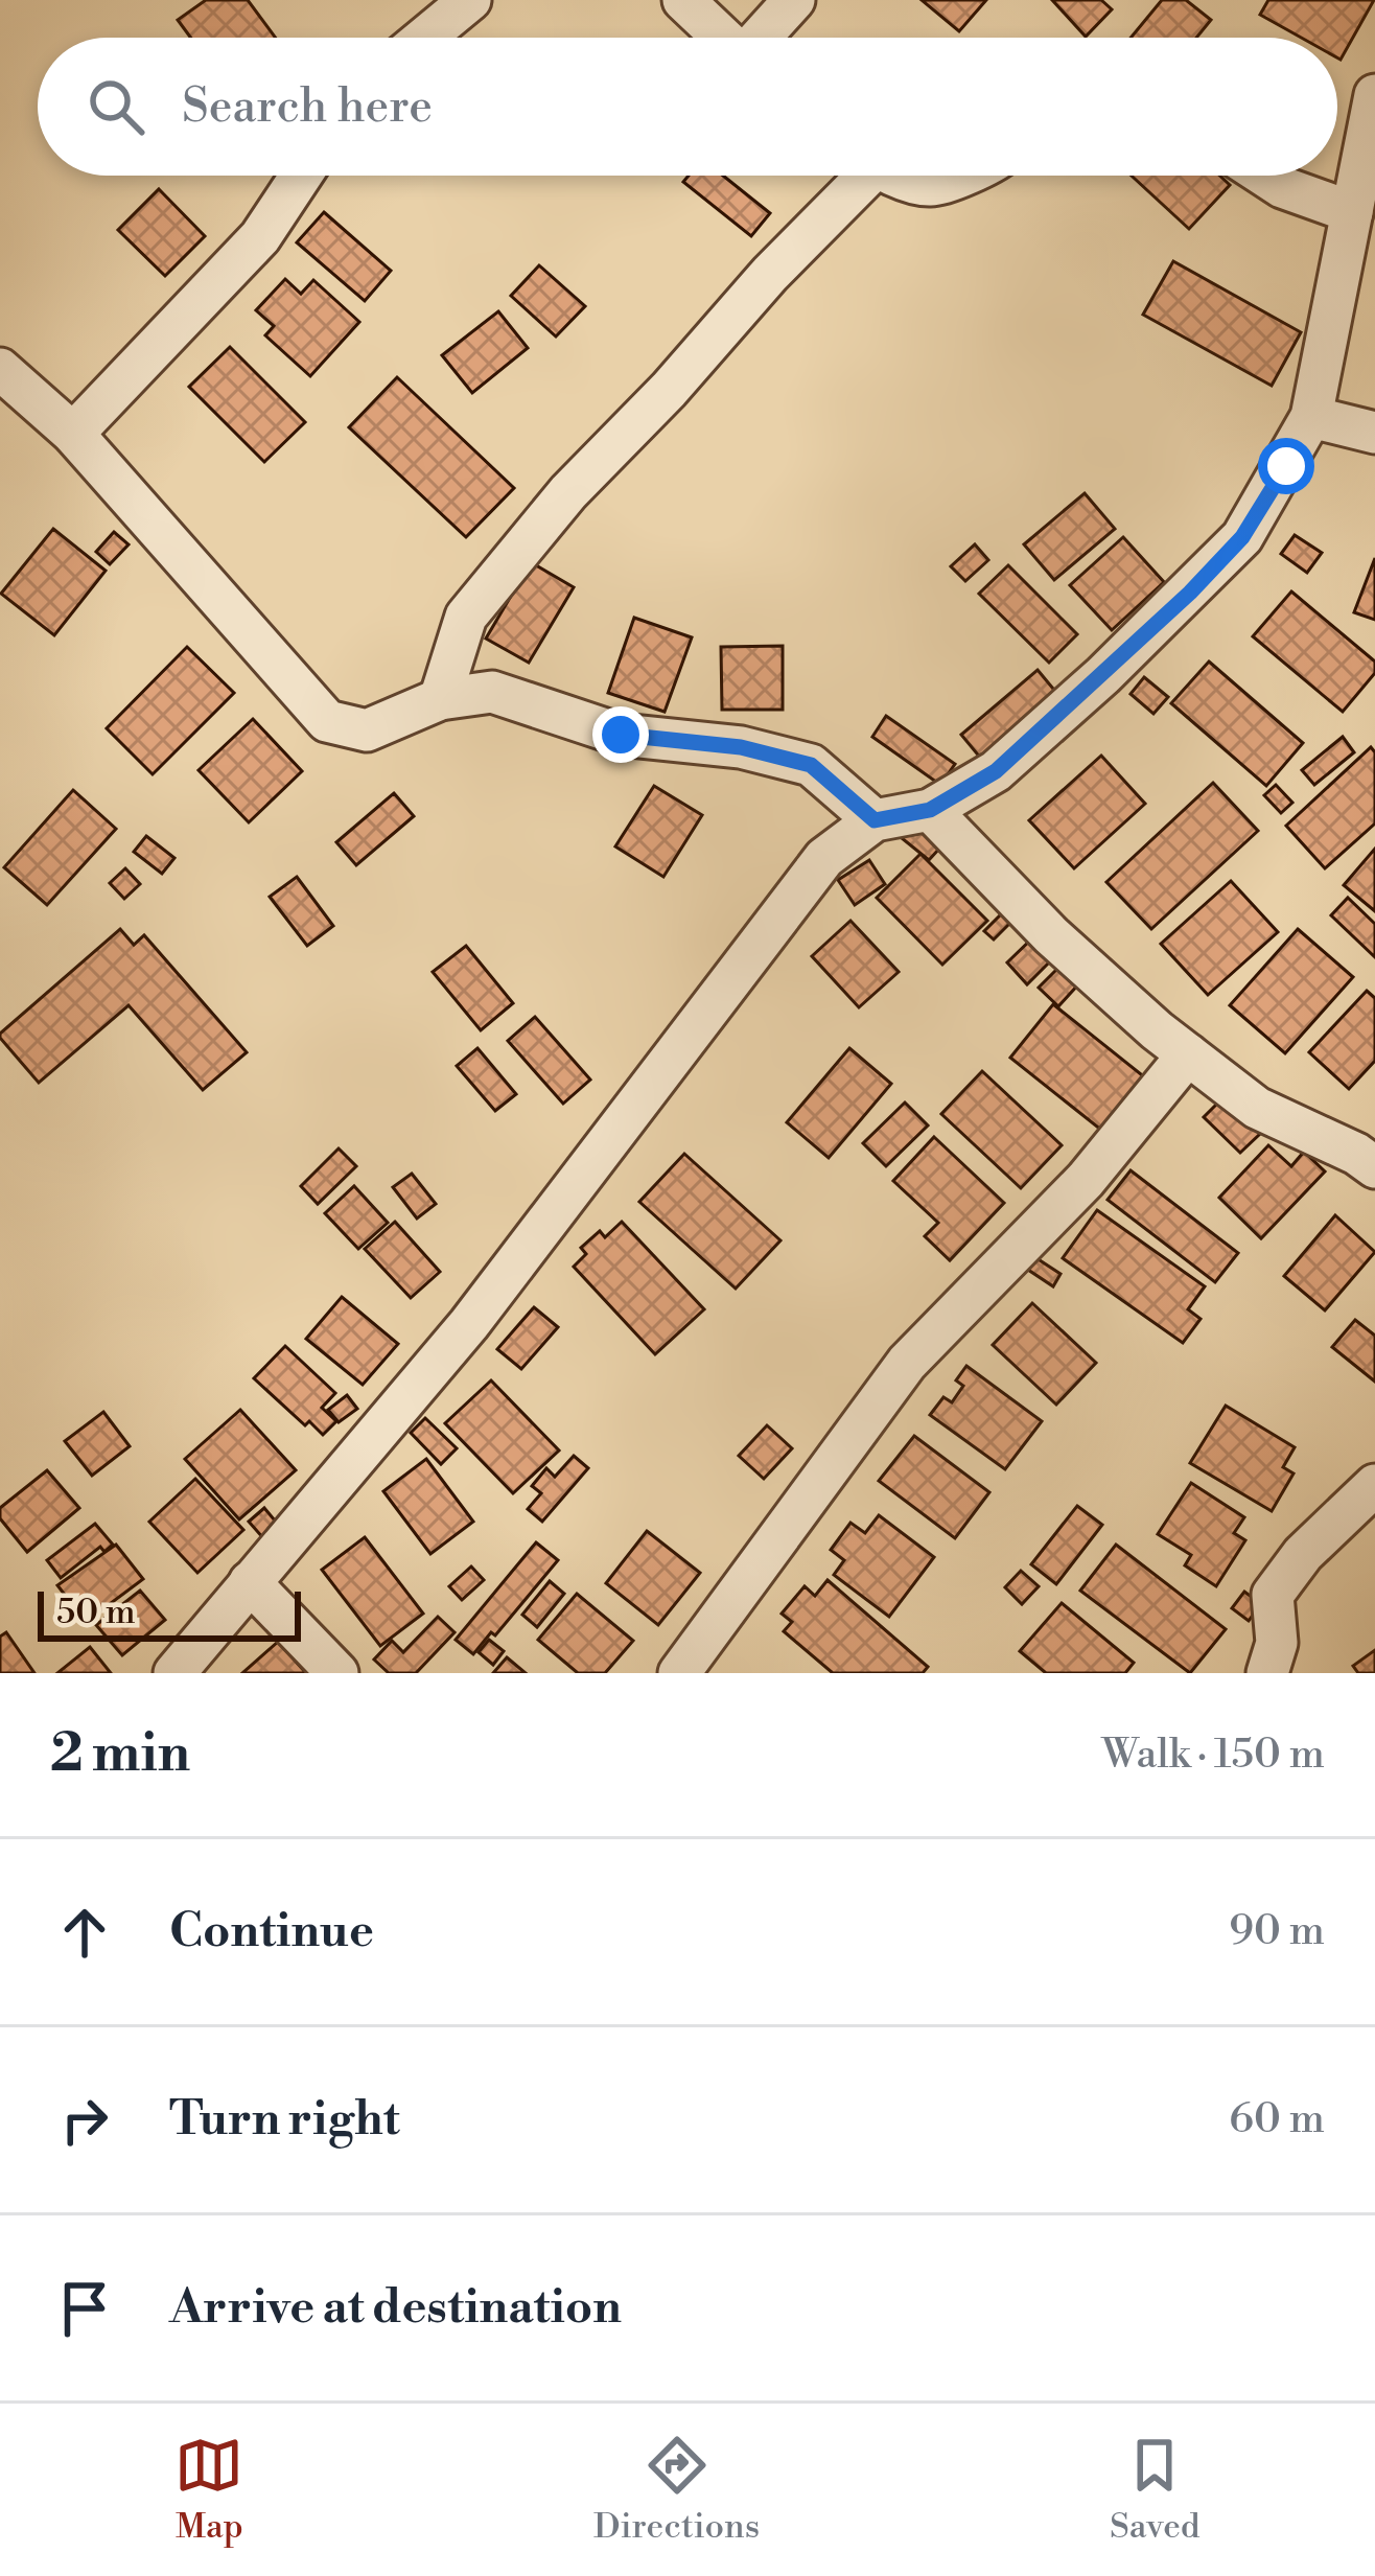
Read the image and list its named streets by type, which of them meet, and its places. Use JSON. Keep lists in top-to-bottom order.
{
  "scale_bar": "50 m",
  "page": {
    "search": "Search here",
    "scale": "50 m",
    "heading": ["2 min", "Walk · 150 m"],
    "list": [
      ["Continue", "90 m"],
      ["Turn right", "60 m"],
      "Arrive at destination"
    ],
    "nav": ["Map", "Directions", "Saved"]
  }
}
